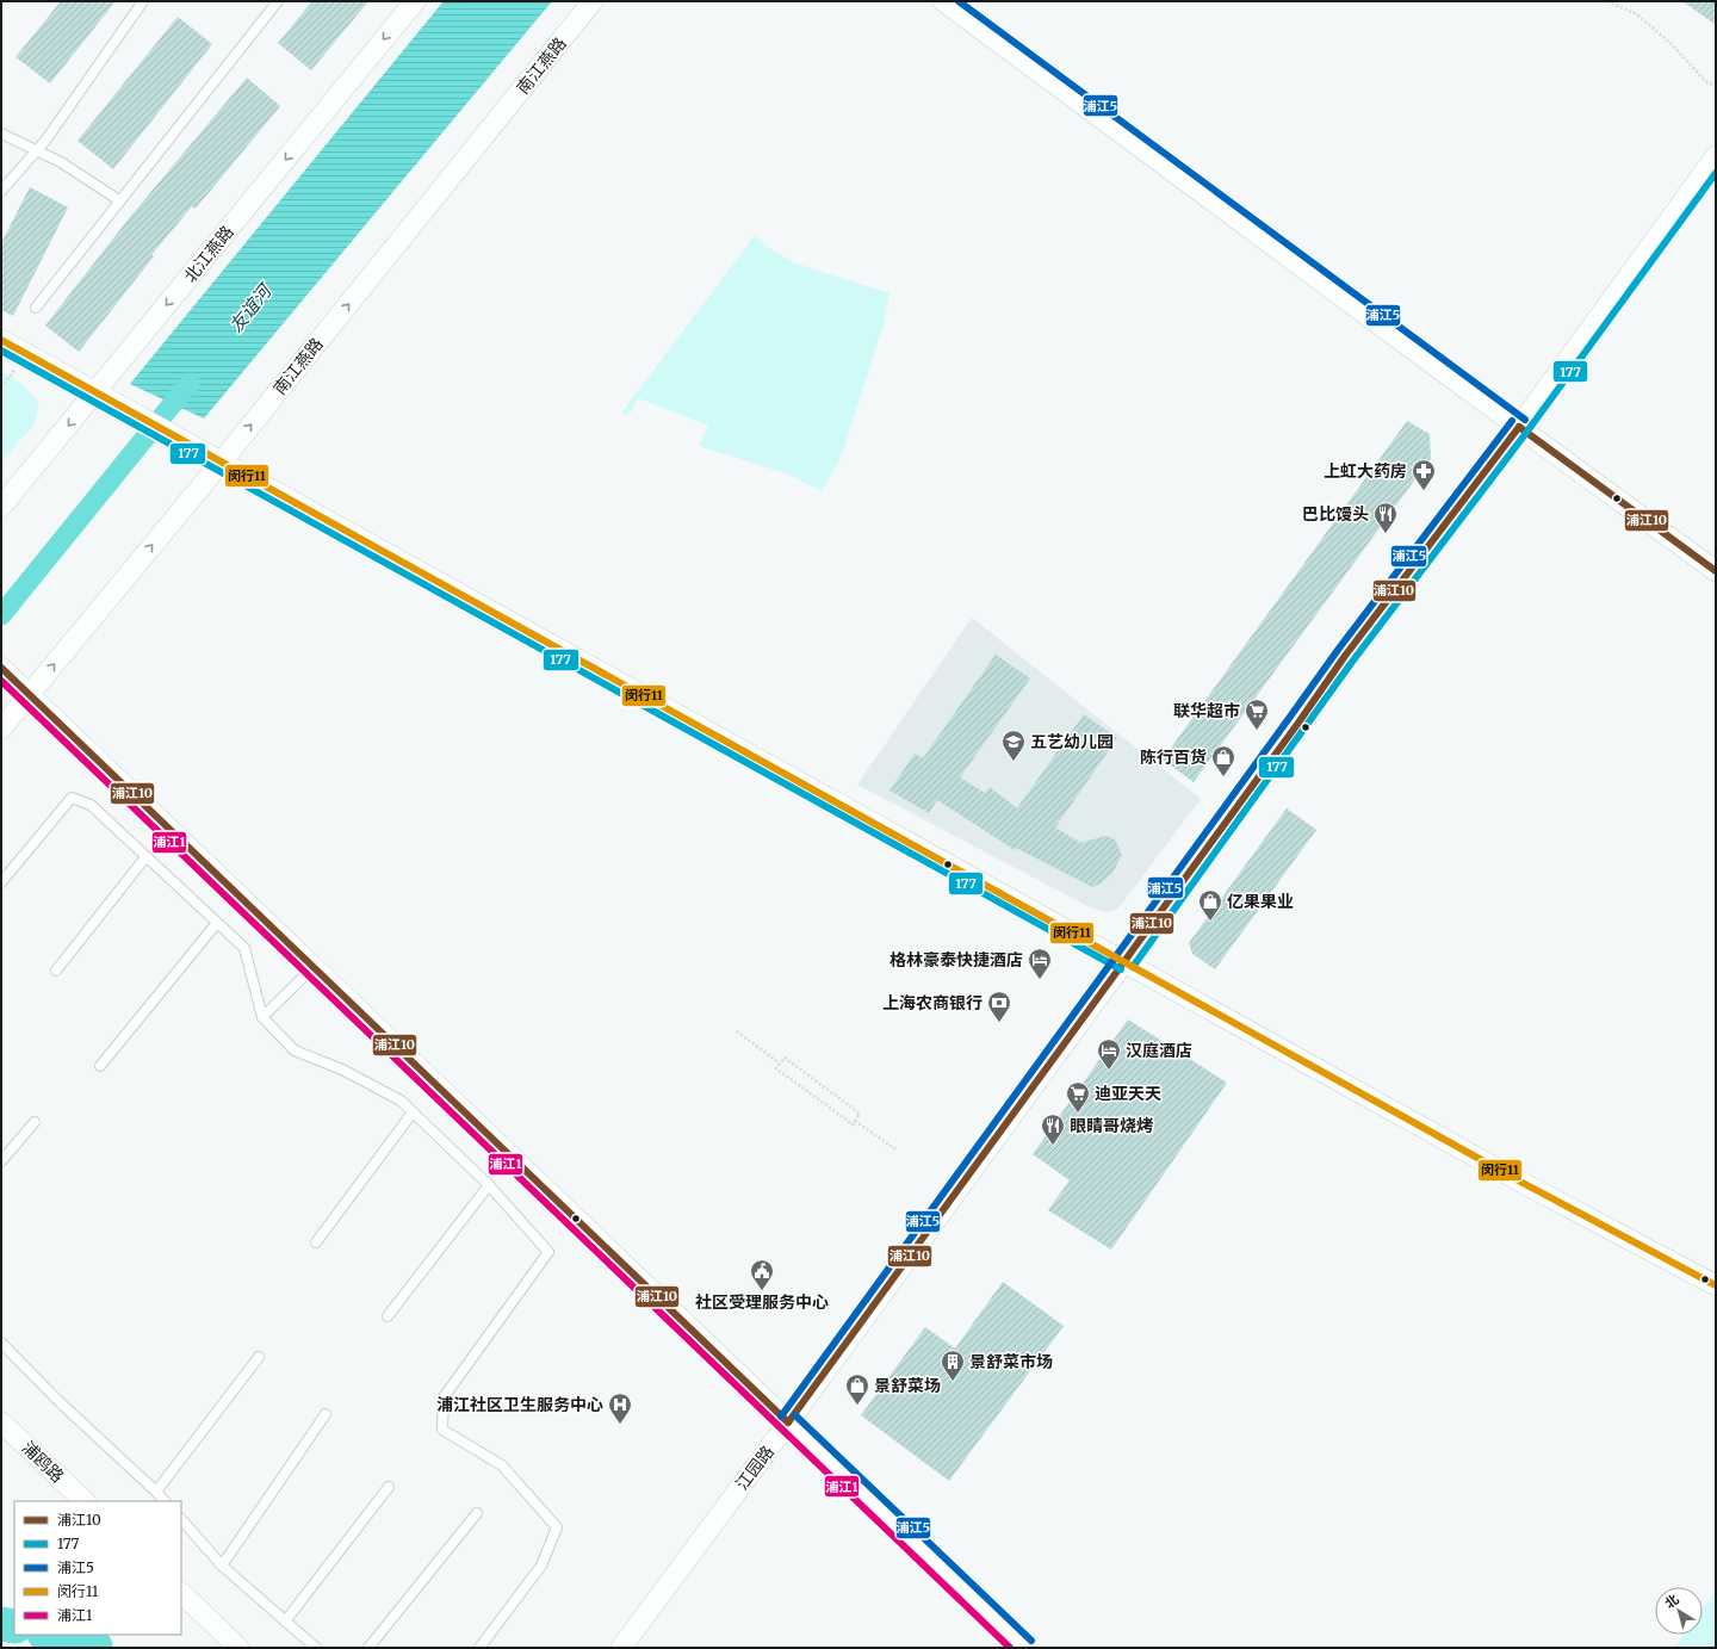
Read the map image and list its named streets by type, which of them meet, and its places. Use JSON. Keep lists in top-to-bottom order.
{
  "streets": {
    "street": [
      "南江燕路",
      "北江燕路",
      "浦鸥路",
      "江园路"
    ]
  },
  "one_way": ["南江燕路", "北江燕路"],
  "water": ["友谊河"],
  "places": {
    "pharmacy": ["上虹大药房"],
    "restaurant": ["巴比馒头", "眼睛哥烧烤"],
    "supermarket": ["联华超市", "迪亚天天"],
    "school or university": ["五艺幼儿园"],
    "shop": ["陈行百货", "亿果果业", "景舒菜场"],
    "hotel": ["格林豪泰快捷酒店", "汉庭酒店"],
    "bank": ["上海农商银行"],
    "public building": ["社区受理服务中心"],
    "building": ["景舒菜市场"],
    "hospital": ["浦江社区卫生服务中心"]
  },
  "lines": [
    "transit line 浦江5",
    "transit line 177",
    "transit line 闵行11",
    "transit line 浦江10",
    "transit line 浦江1"
  ],
  "legend": [
    "浦江10",
    "177",
    "浦江5",
    "闵行11",
    "浦江1"
  ],
  "north": "top left"
}
